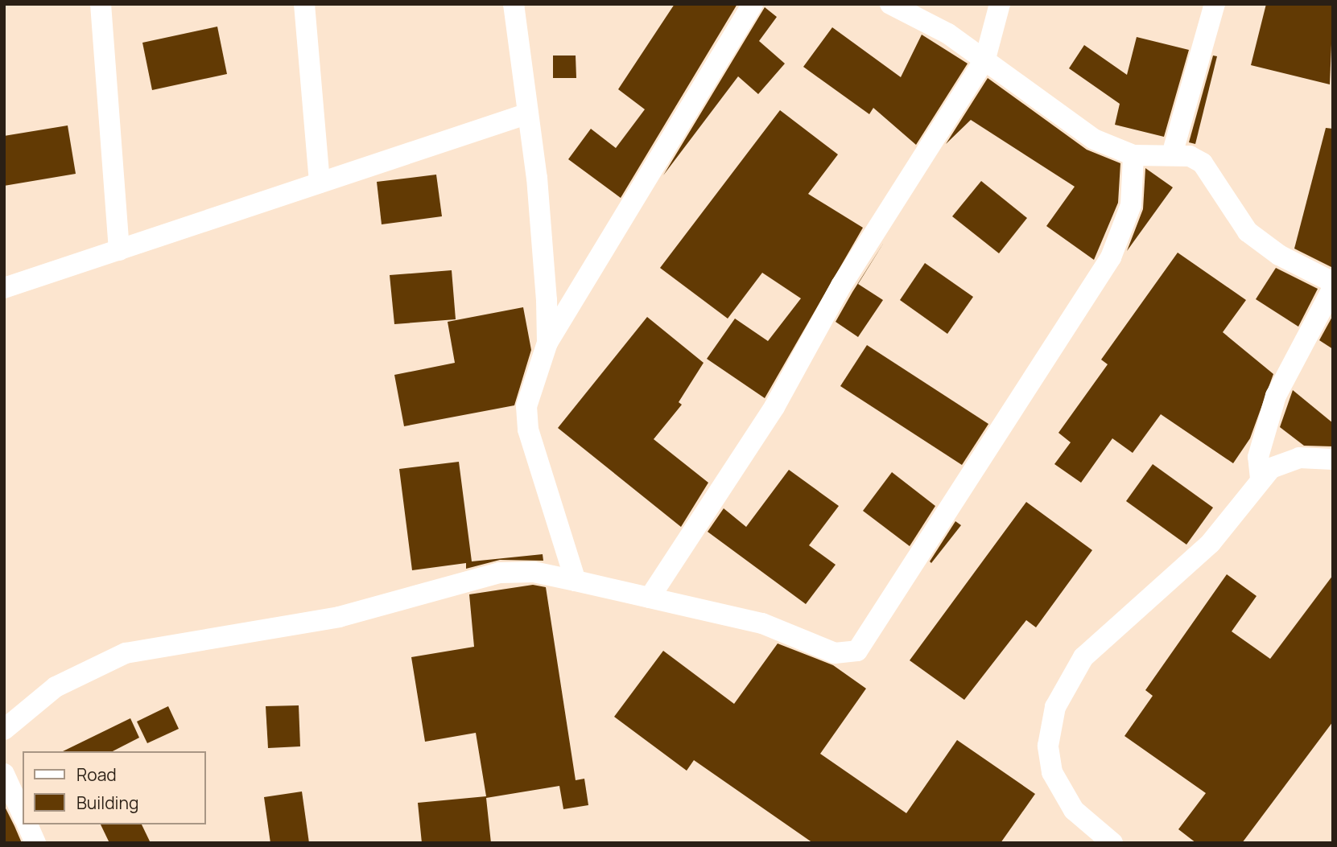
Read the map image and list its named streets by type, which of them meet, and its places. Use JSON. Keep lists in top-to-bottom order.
{
  "legend": ["Road", "Building"]
}
